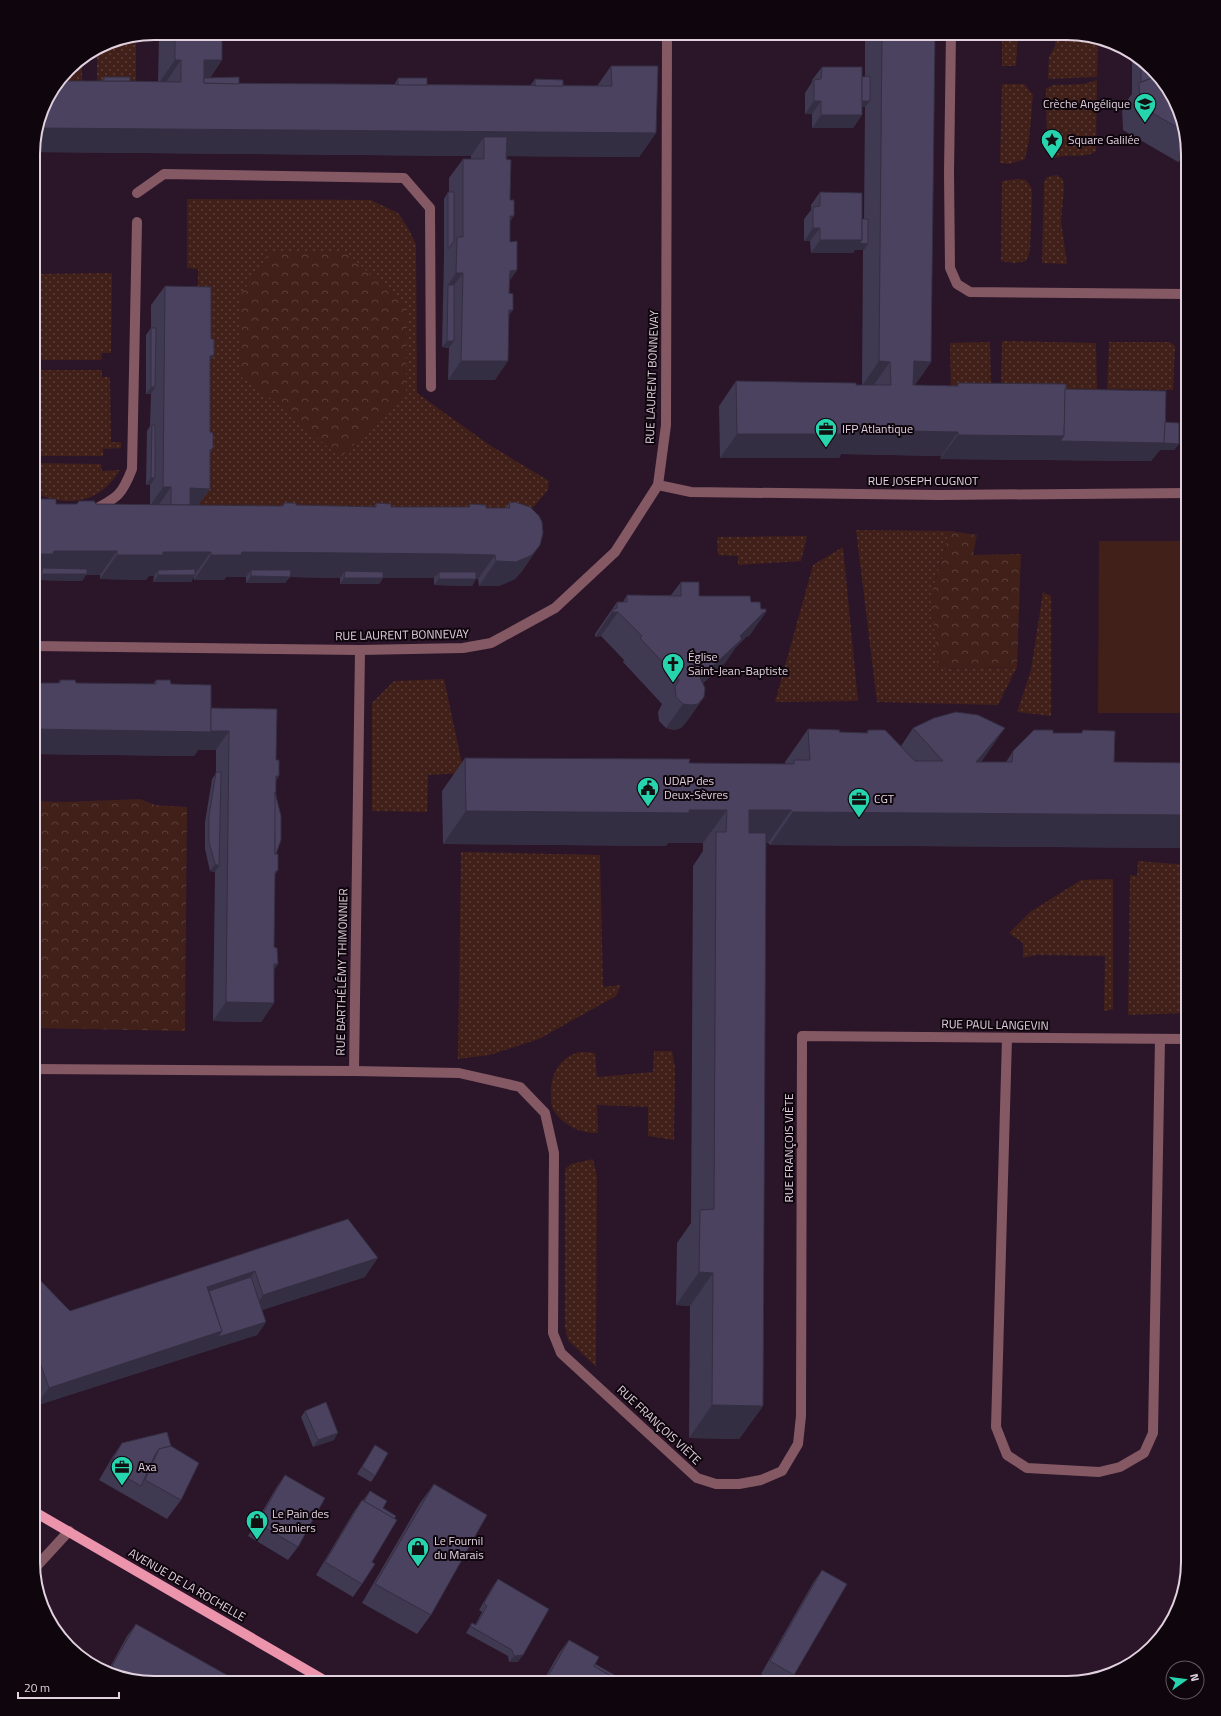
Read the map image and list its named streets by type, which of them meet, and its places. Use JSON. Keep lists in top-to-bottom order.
{
  "streets": {
    "main road": ["AVENUE DE LA ROCHELLE"],
    "street": [
      "RUE LAURENT BONNEVAY",
      "RUE JOSEPH CUGNOT",
      "RUE BARTHÉLÉMY THIMONNIER",
      "RUE PAUL LANGEVIN",
      "RUE FRANÇOIS VIÈTE"
    ]
  },
  "crossings": [
    ["RUE LAURENT BONNEVAY", "RUE JOSEPH CUGNOT"],
    ["RUE LAURENT BONNEVAY", "RUE BARTHÉLÉMY THIMONNIER"],
    ["RUE BARTHÉLÉMY THIMONNIER", "RUE FRANÇOIS VIÈTE"],
    ["RUE PAUL LANGEVIN", "RUE FRANÇOIS VIÈTE"]
  ],
  "places": {
    "school or university": ["Crèche Angélique"],
    "place": ["Square Galilée"],
    "office": ["IFP Atlantique", "CGT", "Axa"],
    "church": ["Église Saint-Jean-Baptiste"],
    "public building": ["UDAP des Deux-Sèvres"],
    "shop": ["Le Pain des Sauniers", "Le Fournil du Marais"]
  },
  "scale_bar": "20 m",
  "north": "right"
}
